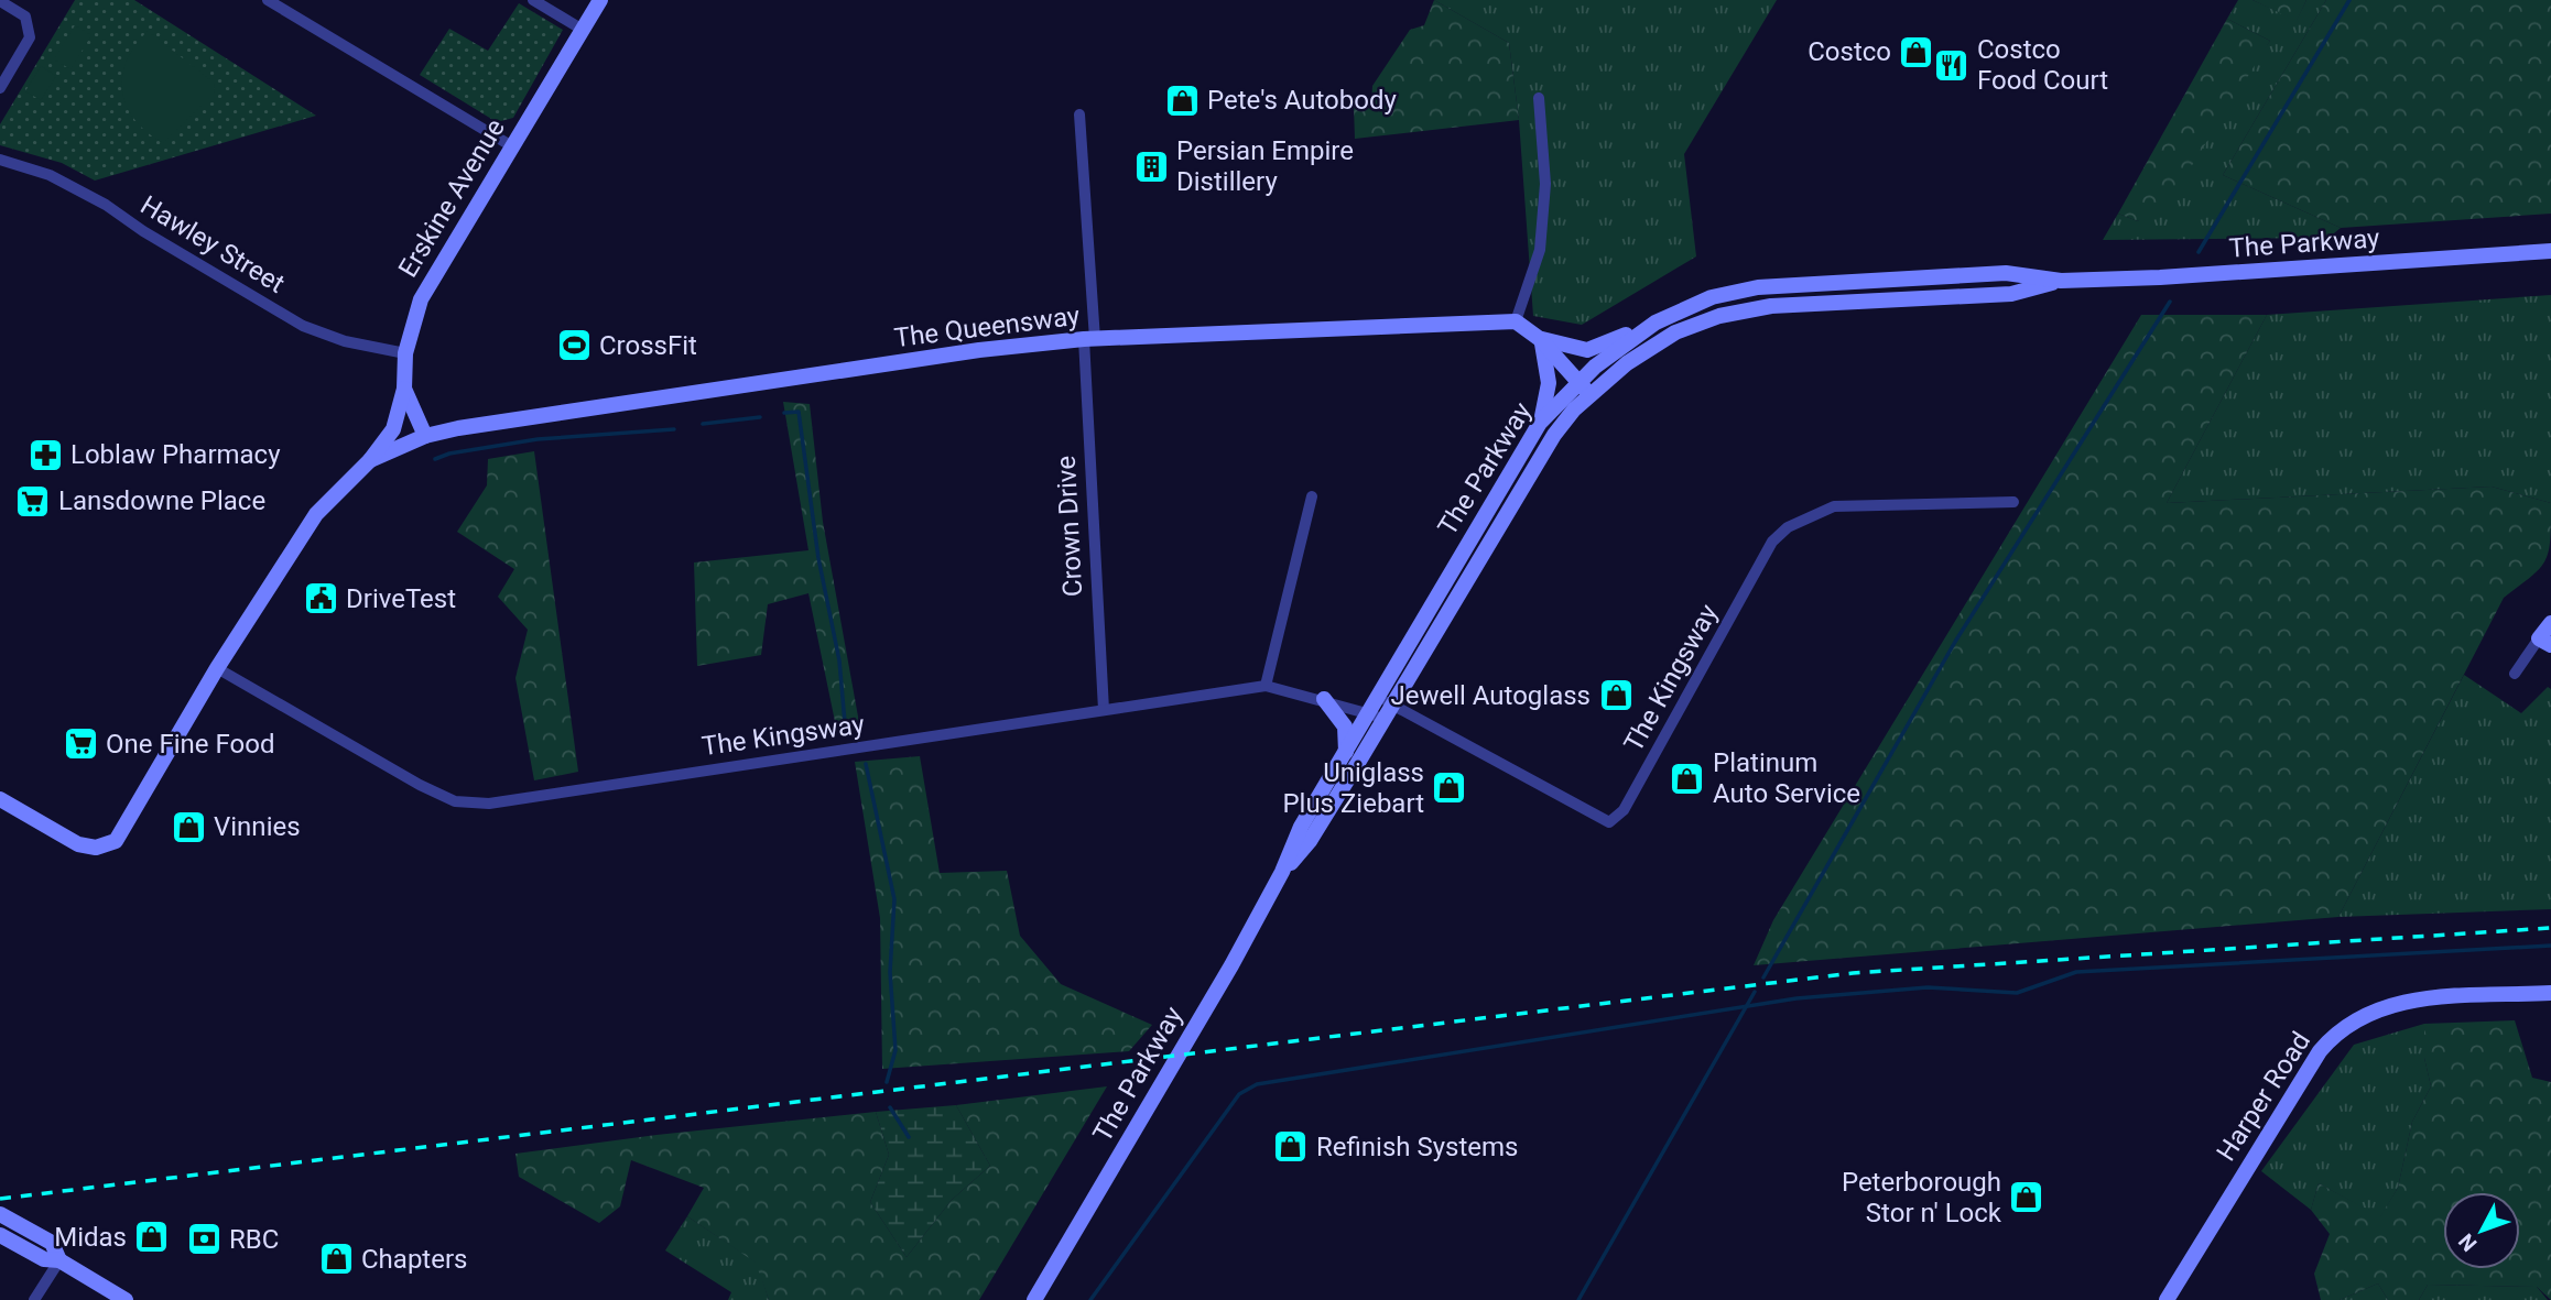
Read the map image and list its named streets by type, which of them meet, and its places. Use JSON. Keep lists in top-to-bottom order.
{
  "streets": {
    "main road": [
      "Erskine Avenue",
      "The Parkway",
      "The Queensway",
      "Harper Road"
    ],
    "street": ["Hawley Street", "Crown Drive", "The Kingsway"]
  },
  "crossings": [
    ["Erskine Avenue", "Hawley Street"],
    ["Erskine Avenue", "The Queensway"],
    ["The Parkway", "The Kingsway"],
    ["The Queensway", "Crown Drive"],
    ["Crown Drive", "The Kingsway"]
  ],
  "places": {
    "shop": [
      "Costco",
      "Pete's Autobody",
      "Jewell Autoglass",
      "Platinum Auto Service",
      "Uniglass Plus Ziebart",
      "Vinnies",
      "Refinish Systems",
      "Peterborough Stor n' Lock",
      "Midas",
      "Chapters"
    ],
    "restaurant": ["Costco Food Court"],
    "building": ["Persian Empire Distillery"],
    "sports": ["CrossFit"],
    "pharmacy": ["Loblaw Pharmacy"],
    "supermarket": ["Lansdowne Place", "One Fine Food"],
    "public building": ["DriveTest"],
    "bank": ["RBC"]
  },
  "north": "bottom left"
}
